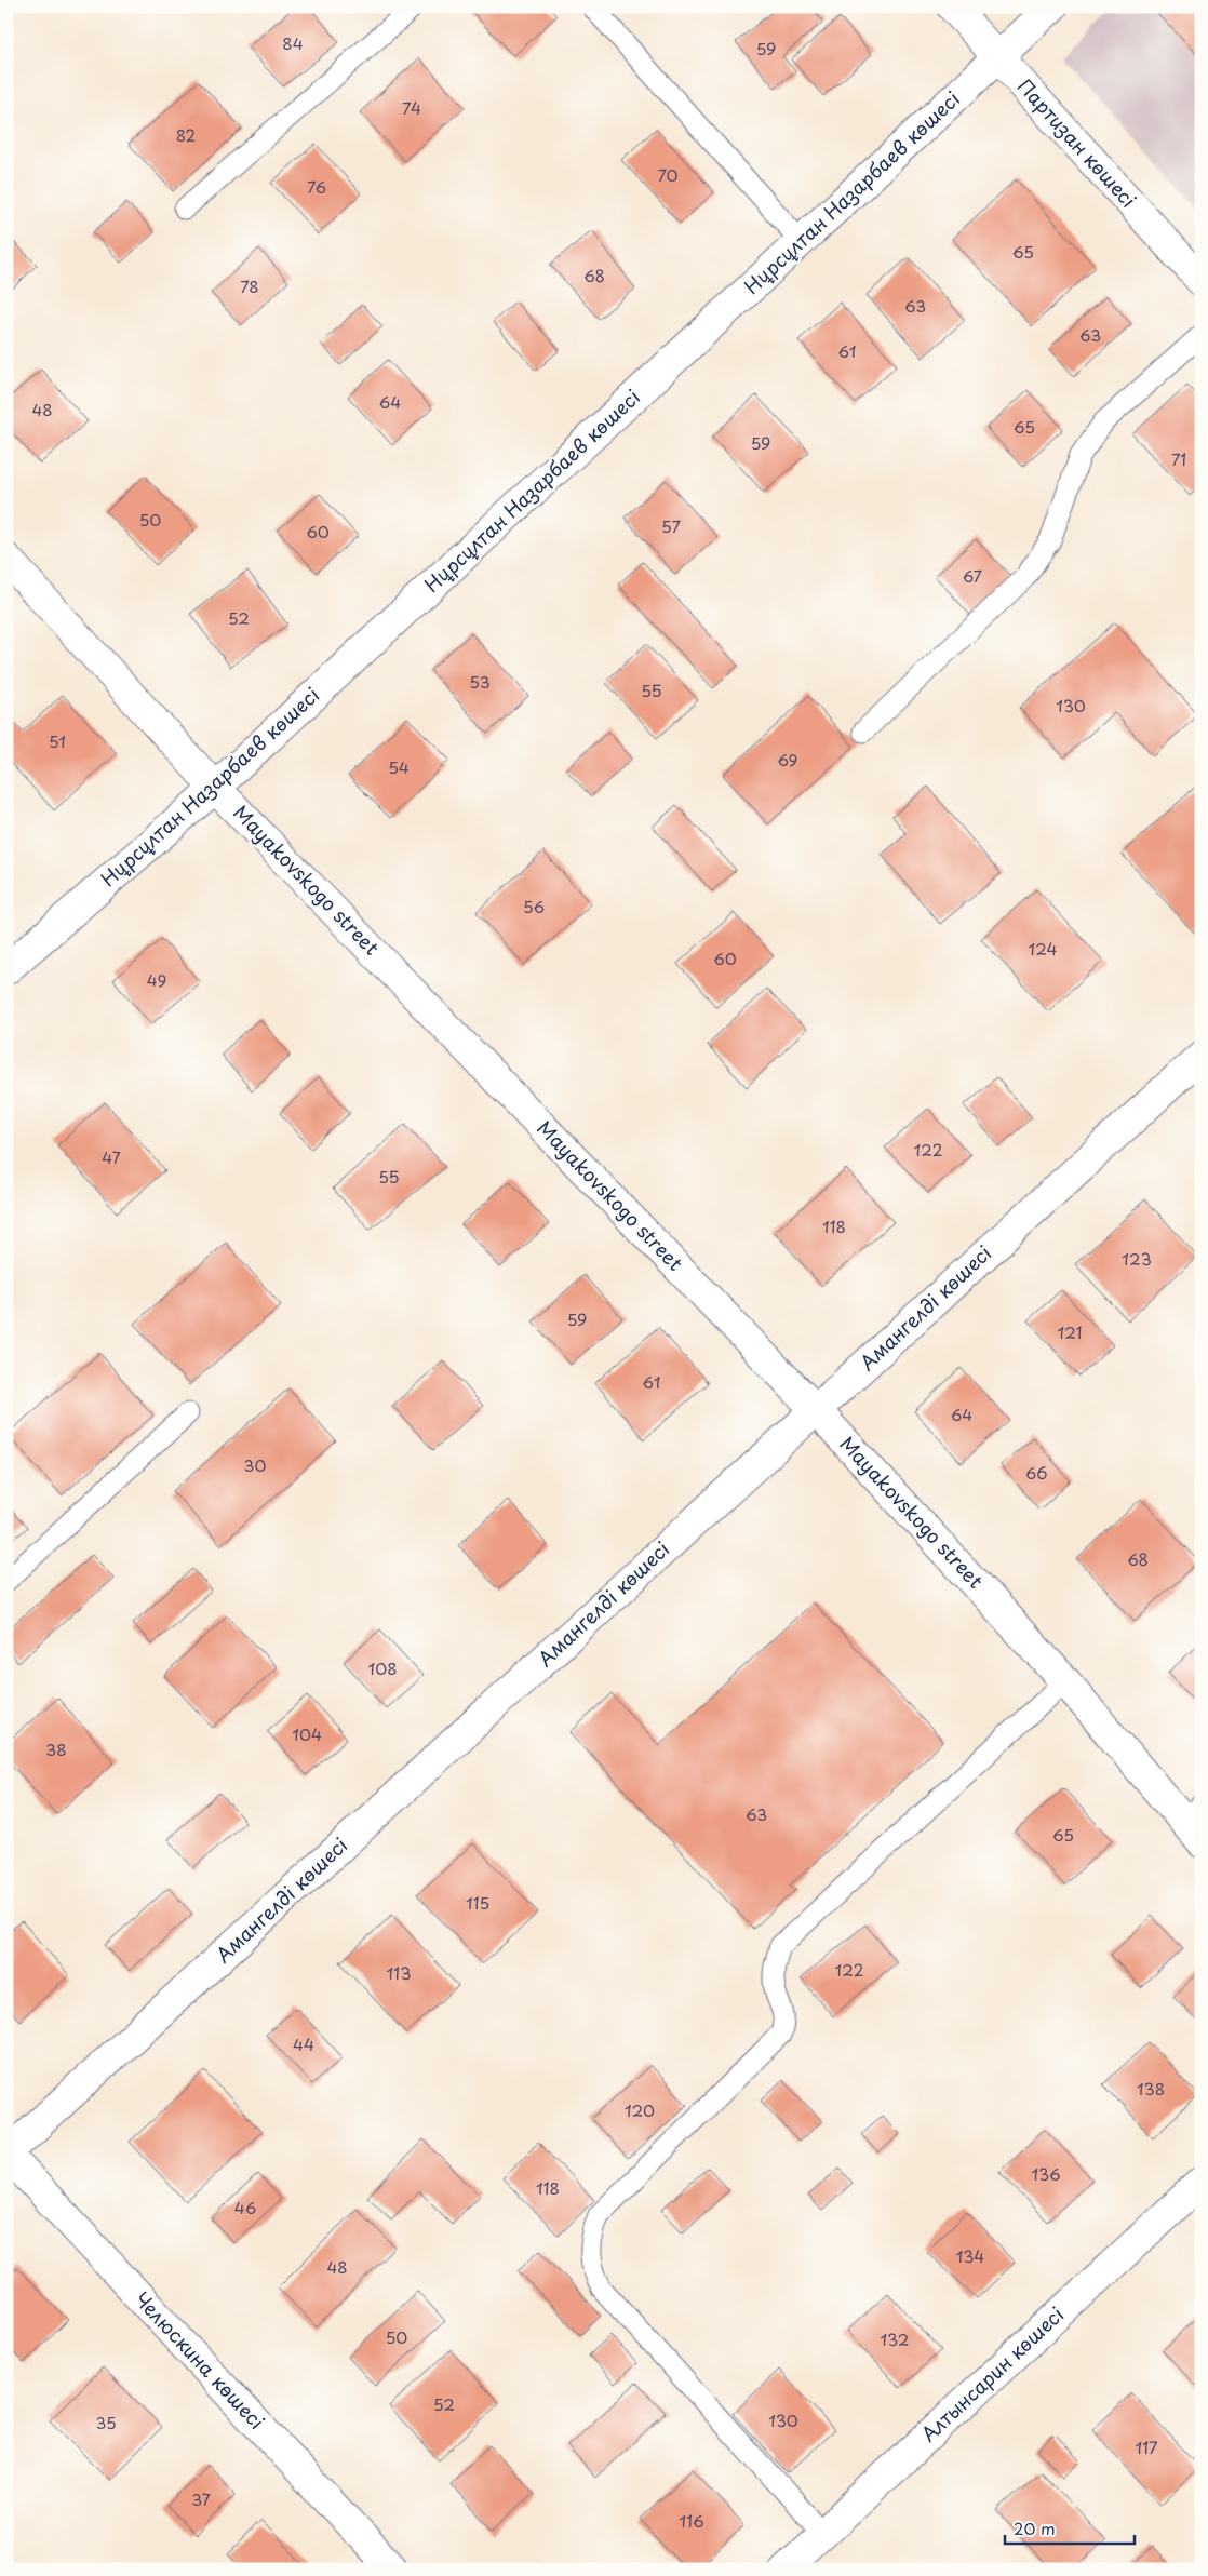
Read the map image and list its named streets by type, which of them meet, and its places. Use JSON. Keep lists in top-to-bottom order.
{
  "streets": {
    "street": [
      "Партизан көшесі",
      "Нұрсұлтан Назарбаев көшесі",
      "Mayakovskogo street",
      "Амангелді көшесі",
      "Челюскина көшесі",
      "Алтынсарин көшесі"
    ]
  },
  "crossings": [
    ["Партизан көшесі", "Нұрсұлтан Назарбаев көшесі"],
    ["Нұрсұлтан Назарбаев көшесі", "Mayakovskogo street"],
    ["Mayakovskogo street", "Амангелді көшесі"],
    ["Амангелді көшесі", "Челюскина көшесі"]
  ],
  "house_numbers": [
    "84",
    "59",
    "74",
    "82",
    "70",
    "76",
    "65",
    "68",
    "78",
    "63",
    "63",
    "61",
    "64",
    "48",
    "65",
    "59",
    "71",
    "50",
    "57",
    "60",
    "67",
    "52",
    "53",
    "55",
    "130",
    "51",
    "69",
    "54",
    "56",
    "124",
    "60",
    "49",
    "122",
    "47",
    "55",
    "118",
    "123",
    "59",
    "121",
    "61",
    "64",
    "30",
    "66",
    "68",
    "108",
    "104",
    "38",
    "63",
    "65",
    "115",
    "122",
    "113",
    "44",
    "138",
    "120",
    "136",
    "118",
    "46",
    "134",
    "48",
    "50",
    "132",
    "52",
    "130",
    "35",
    "117",
    "37",
    "116"
  ],
  "scale_bar": "20 m"
}
